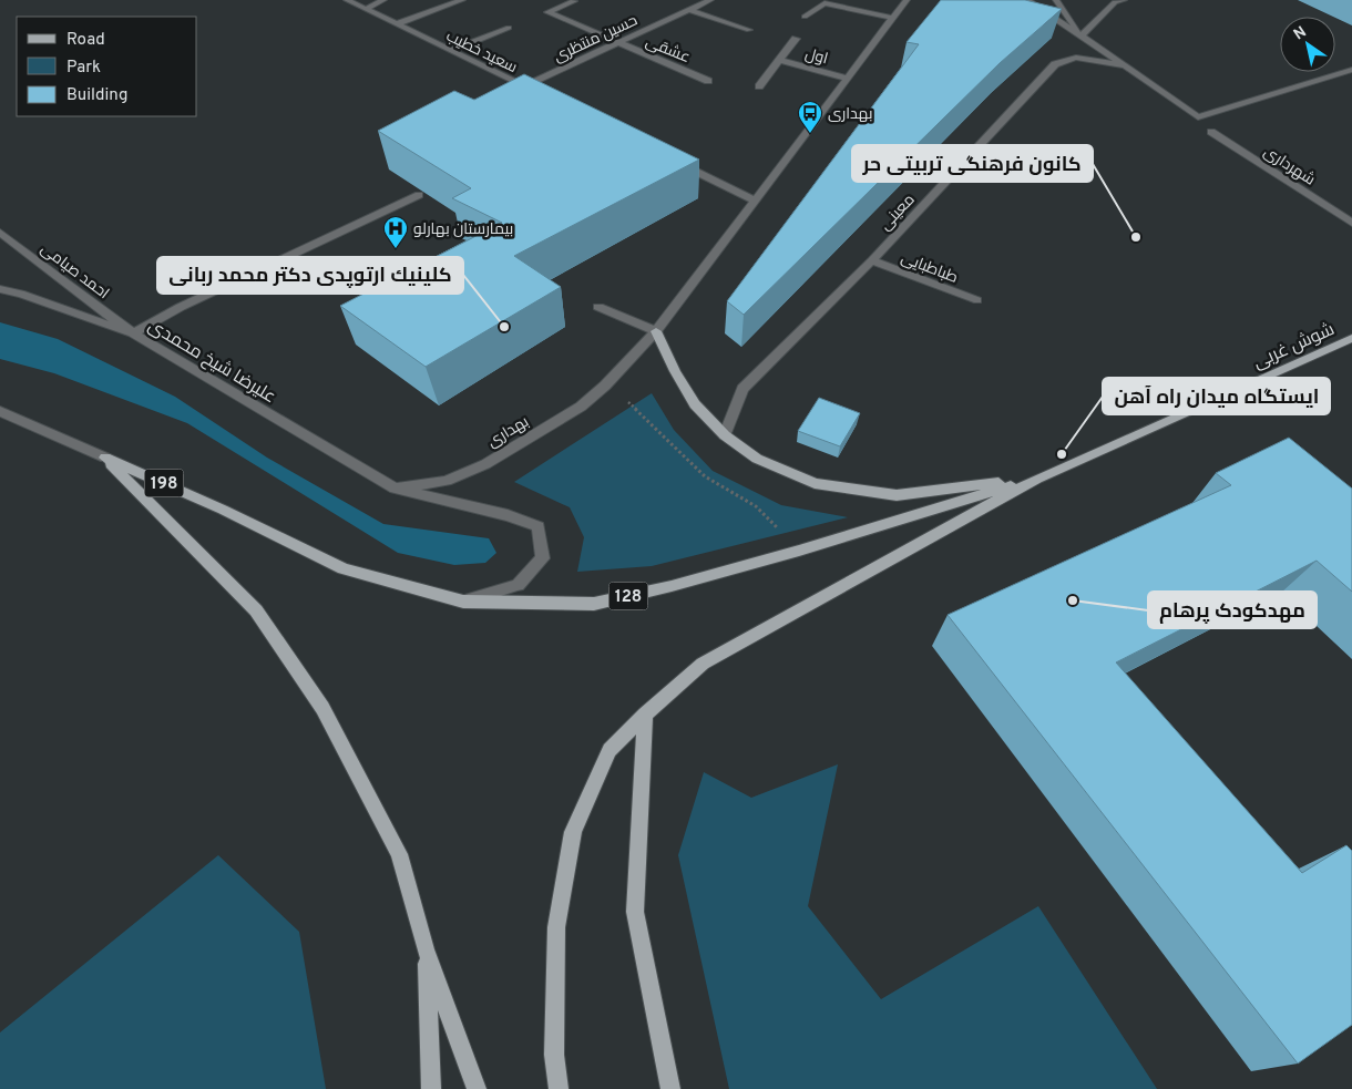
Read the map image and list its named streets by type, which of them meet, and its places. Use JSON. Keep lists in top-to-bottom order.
{
  "streets": {
    "main road": ["شوش غربی", "198", "128"],
    "street": [
      "حسین منتظری",
      "عشقی",
      "سعید خطیب",
      "اول",
      "شهرداری",
      "معینی",
      "طباطبایی",
      "احمد صیامی",
      "علیرضا شیخ محمدی",
      "بهداری"
    ]
  },
  "crossings": [
    ["حسین منتظری", "عشقی"],
    ["حسین منتظری", "سعید خطیب"],
    ["اول", "بهداری"],
    ["معینی", "طباطبایی"],
    ["احمد صیامی", "علیرضا شیخ محمدی"],
    ["شوش غربی", "128"],
    ["علیرضا شیخ محمدی", "بهداری"],
    ["علیرضا شیخ محمدی", "128"],
    ["198", "128"]
  ],
  "places": {
    "bus stop": ["بهداری"],
    "other": [
      "کانون فرهنگی تربیتی حر",
      "كلينيك ارتوپدى دكتر محمد ربانى",
      "ایستگاه میدان راه آهن",
      "مهدکودک پرهام"
    ],
    "hospital": ["بیمارستان بهارلو"]
  },
  "legend": ["Road", "Park", "Building"],
  "north": "top left"
}
